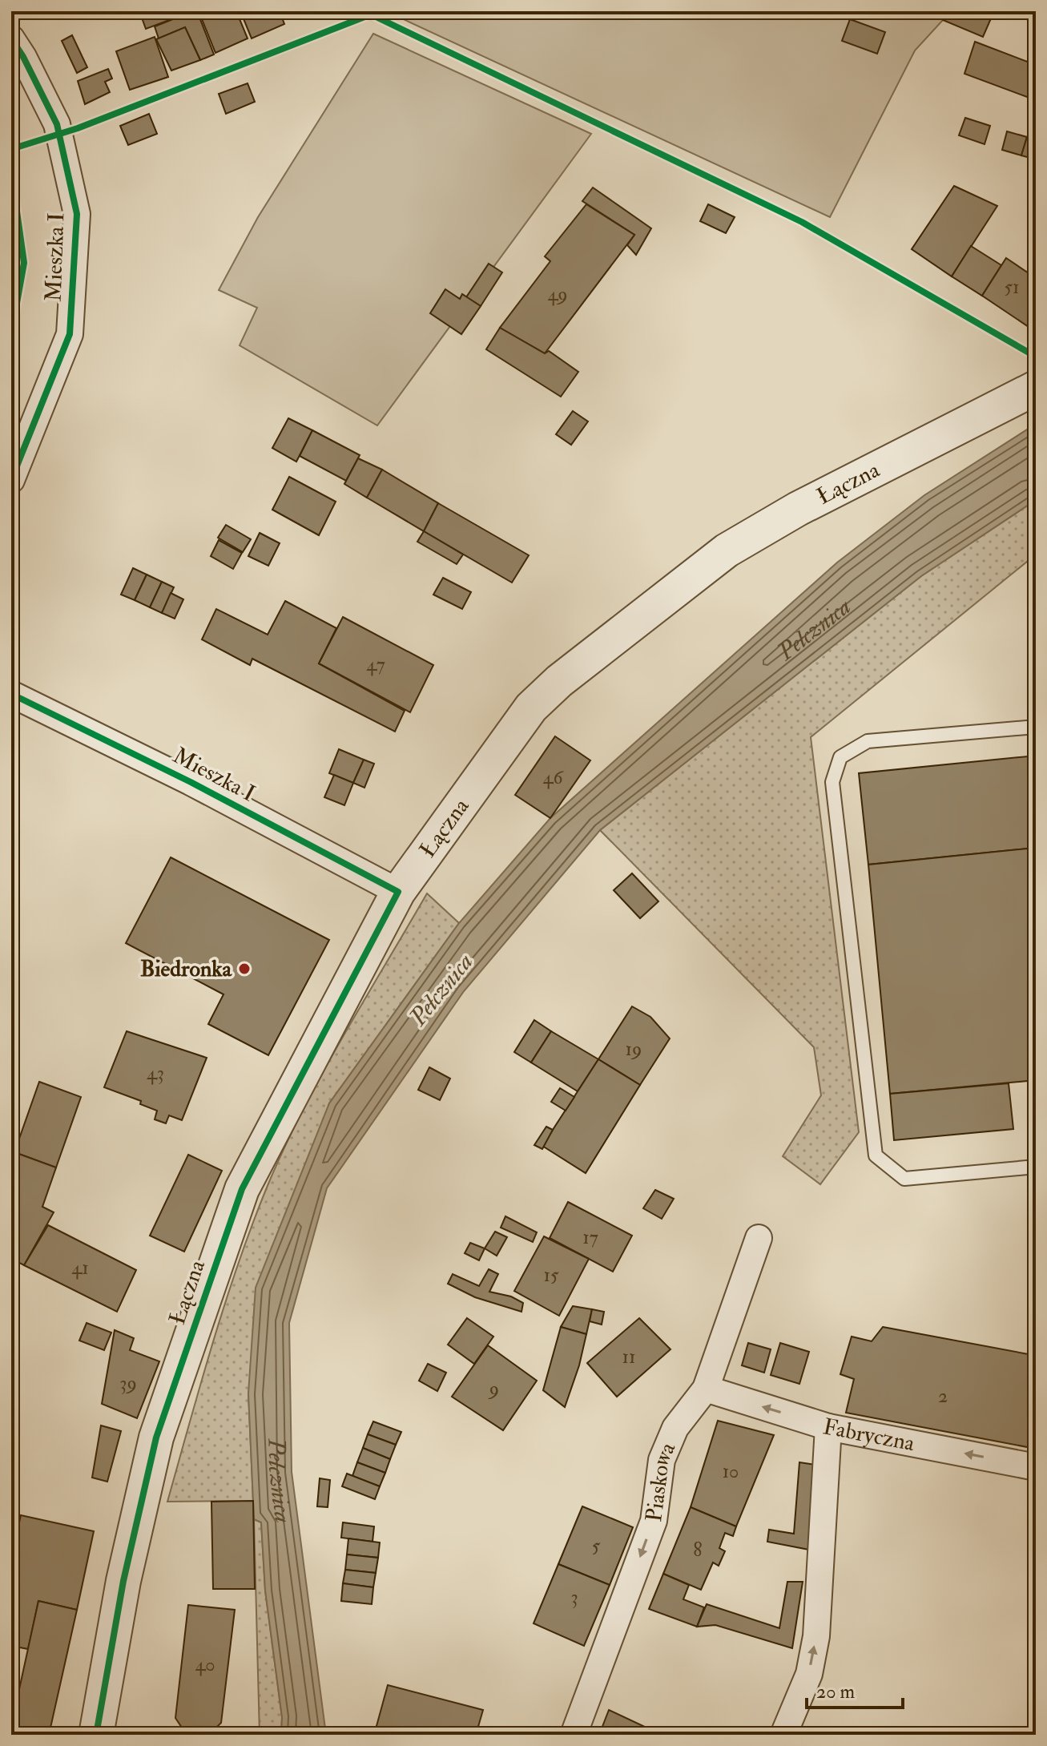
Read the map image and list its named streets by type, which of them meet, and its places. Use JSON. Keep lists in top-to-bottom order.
{
  "streets": {
    "street": [
      "Mieszka I",
      "Łączna",
      "Fabryczna",
      "Piaskowa"
    ]
  },
  "crossings": [
    ["Mieszka I", "Łączna"],
    ["Fabryczna", "Piaskowa"]
  ],
  "one_way": ["Fabryczna"],
  "water": ["Pełcznica"],
  "places": ["Biedronka"],
  "house_numbers": [
    "51",
    "49",
    "47",
    "46",
    "19",
    "43",
    "17",
    "41",
    "15",
    "11",
    "39",
    "9",
    "2",
    "10",
    "5",
    "8",
    "3",
    "40"
  ],
  "scale_bar": "20 m"
}
